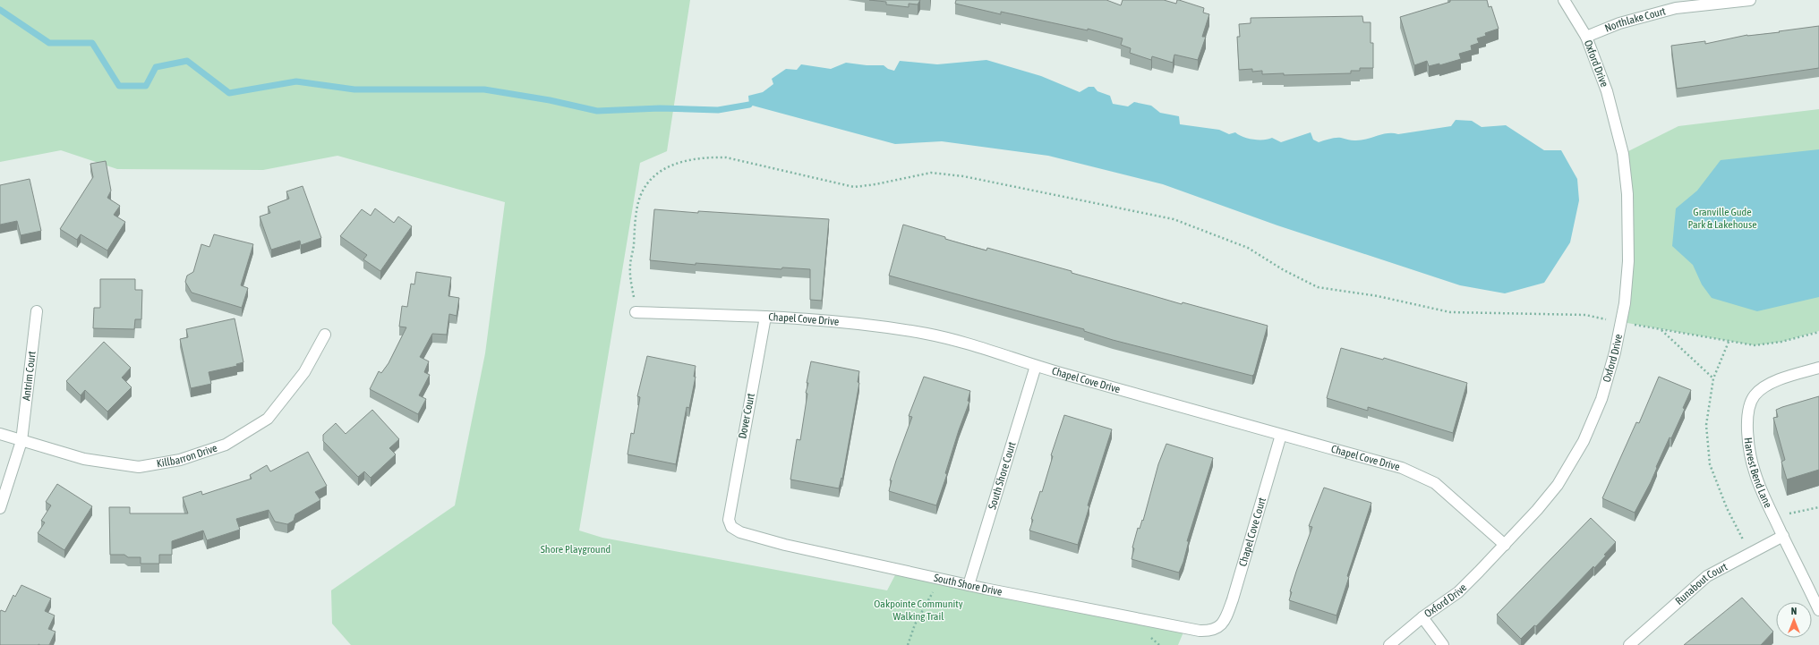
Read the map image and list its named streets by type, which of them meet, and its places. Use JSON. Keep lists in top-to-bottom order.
{
  "streets": {
    "street": [
      "Northlake Court",
      "Oxford Drive",
      "Chapel Cove Drive",
      "Antrim Court",
      "Dover Court",
      "Killbarron Drive",
      "Harvest Bend Lane",
      "South Shore Court",
      "Chapel Cove Court",
      "Runabout Court",
      "South Shore Drive"
    ]
  },
  "crossings": [
    ["Northlake Court", "Oxford Drive"],
    ["Oxford Drive", "Chapel Cove Drive"],
    ["Chapel Cove Drive", "Dover Court"],
    ["Chapel Cove Drive", "South Shore Court"],
    ["Chapel Cove Drive", "Chapel Cove Court"],
    ["Antrim Court", "Killbarron Drive"],
    ["Dover Court", "South Shore Drive"],
    ["Harvest Bend Lane", "Runabout Court"],
    ["South Shore Court", "South Shore Drive"],
    ["Chapel Cove Court", "South Shore Drive"]
  ],
  "parks": ["Granville Gude Park & Lakehouse", "Shore Playground", "Oakpointe Community Walking Trail"],
  "north": "top"
}
